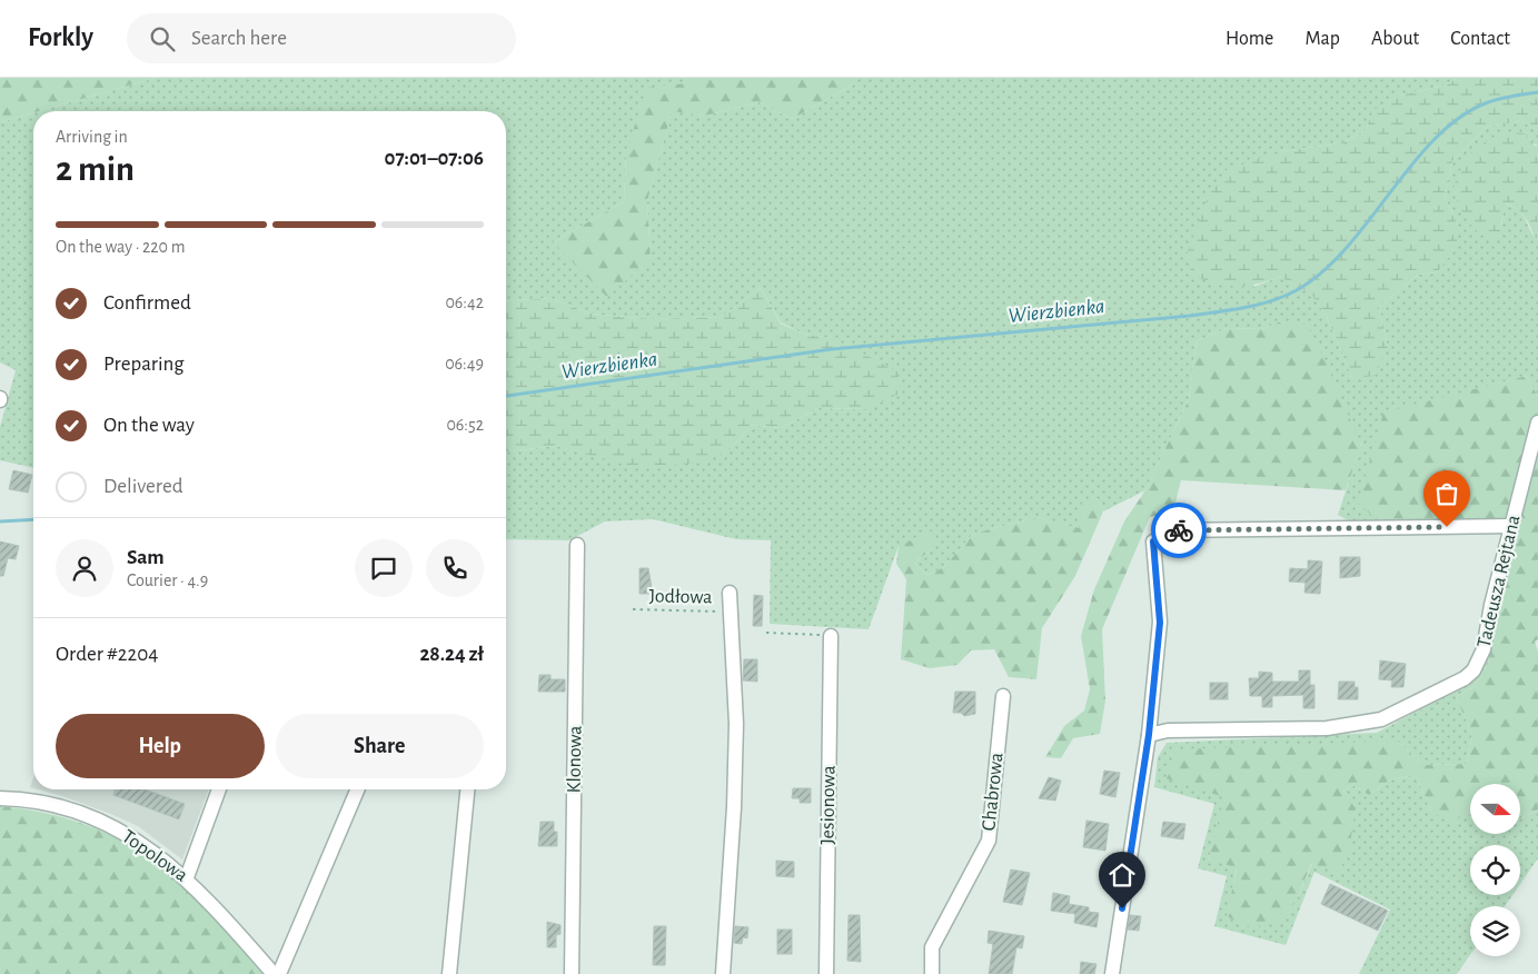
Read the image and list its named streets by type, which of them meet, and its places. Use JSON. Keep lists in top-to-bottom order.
{
  "streets": {
    "street": [
      "Tadeusza Rejtana",
      "Klonowa",
      "Chabrowa",
      "Jesionowa",
      "Topolowa"
    ],
    "path": ["Jodłowa"]
  },
  "water": ["Wierzbienka"],
  "north": "right",
  "page": {
    "header": "Forkly",
    "search": "Search here",
    "nav": [
      "Home",
      "Map",
      "About",
      "Contact"
    ],
    "heading": ["2 min", "Arriving in", "07:01–07:06"],
    "panel": [
      "Sam",
      "Courier · 4.9",
      "Order #2204",
      "28.24 zł"
    ],
    "bar": "On the way · 220 m",
    "list": [
      ["Confirmed", "06:42"],
      ["Preparing", "06:49"],
      ["On the way", "06:52"],
      "Delivered"
    ],
    "buttons": ["Help", "Share"]
  }
}
